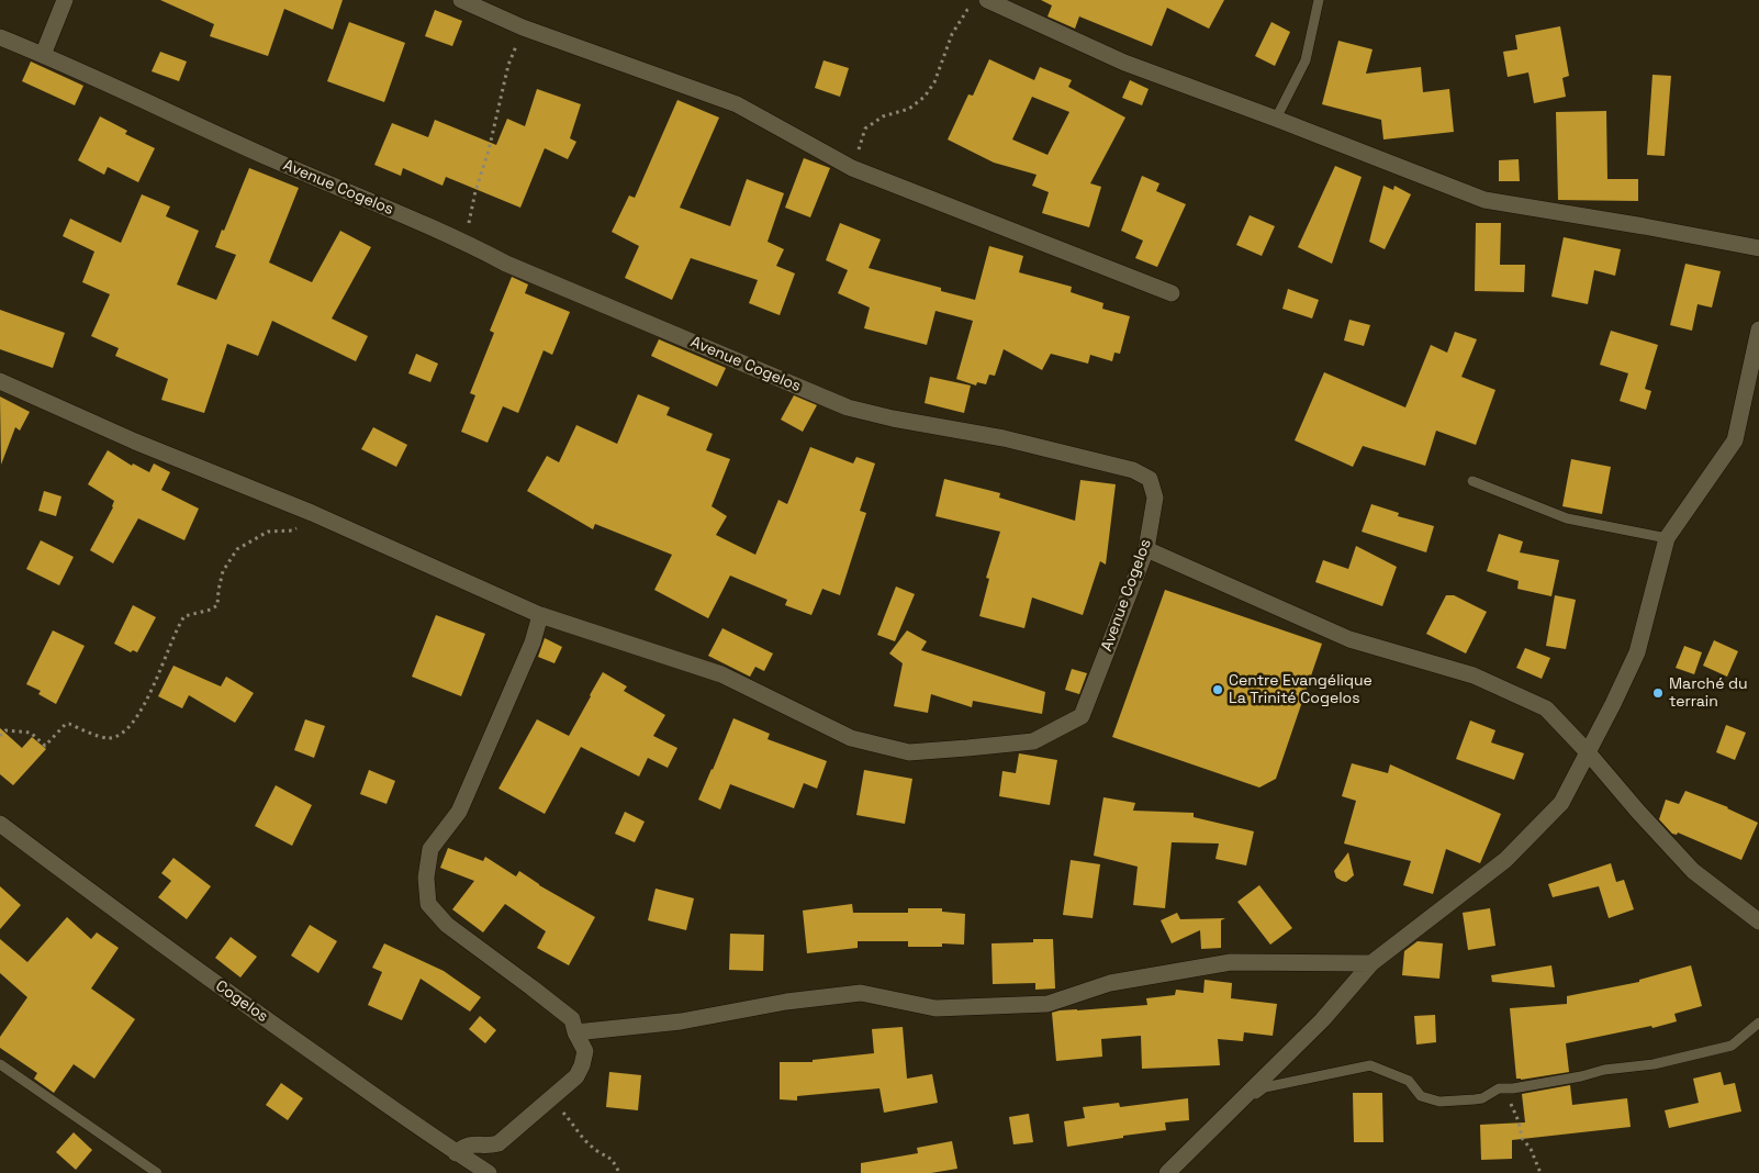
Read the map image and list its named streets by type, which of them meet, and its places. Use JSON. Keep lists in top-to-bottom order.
{
  "streets": {
    "street": ["Avenue Cogelos", "Cogelos"]
  },
  "places": ["Centre Evangélique La Trinité Cogelos", "Marché du terrain"]
}
